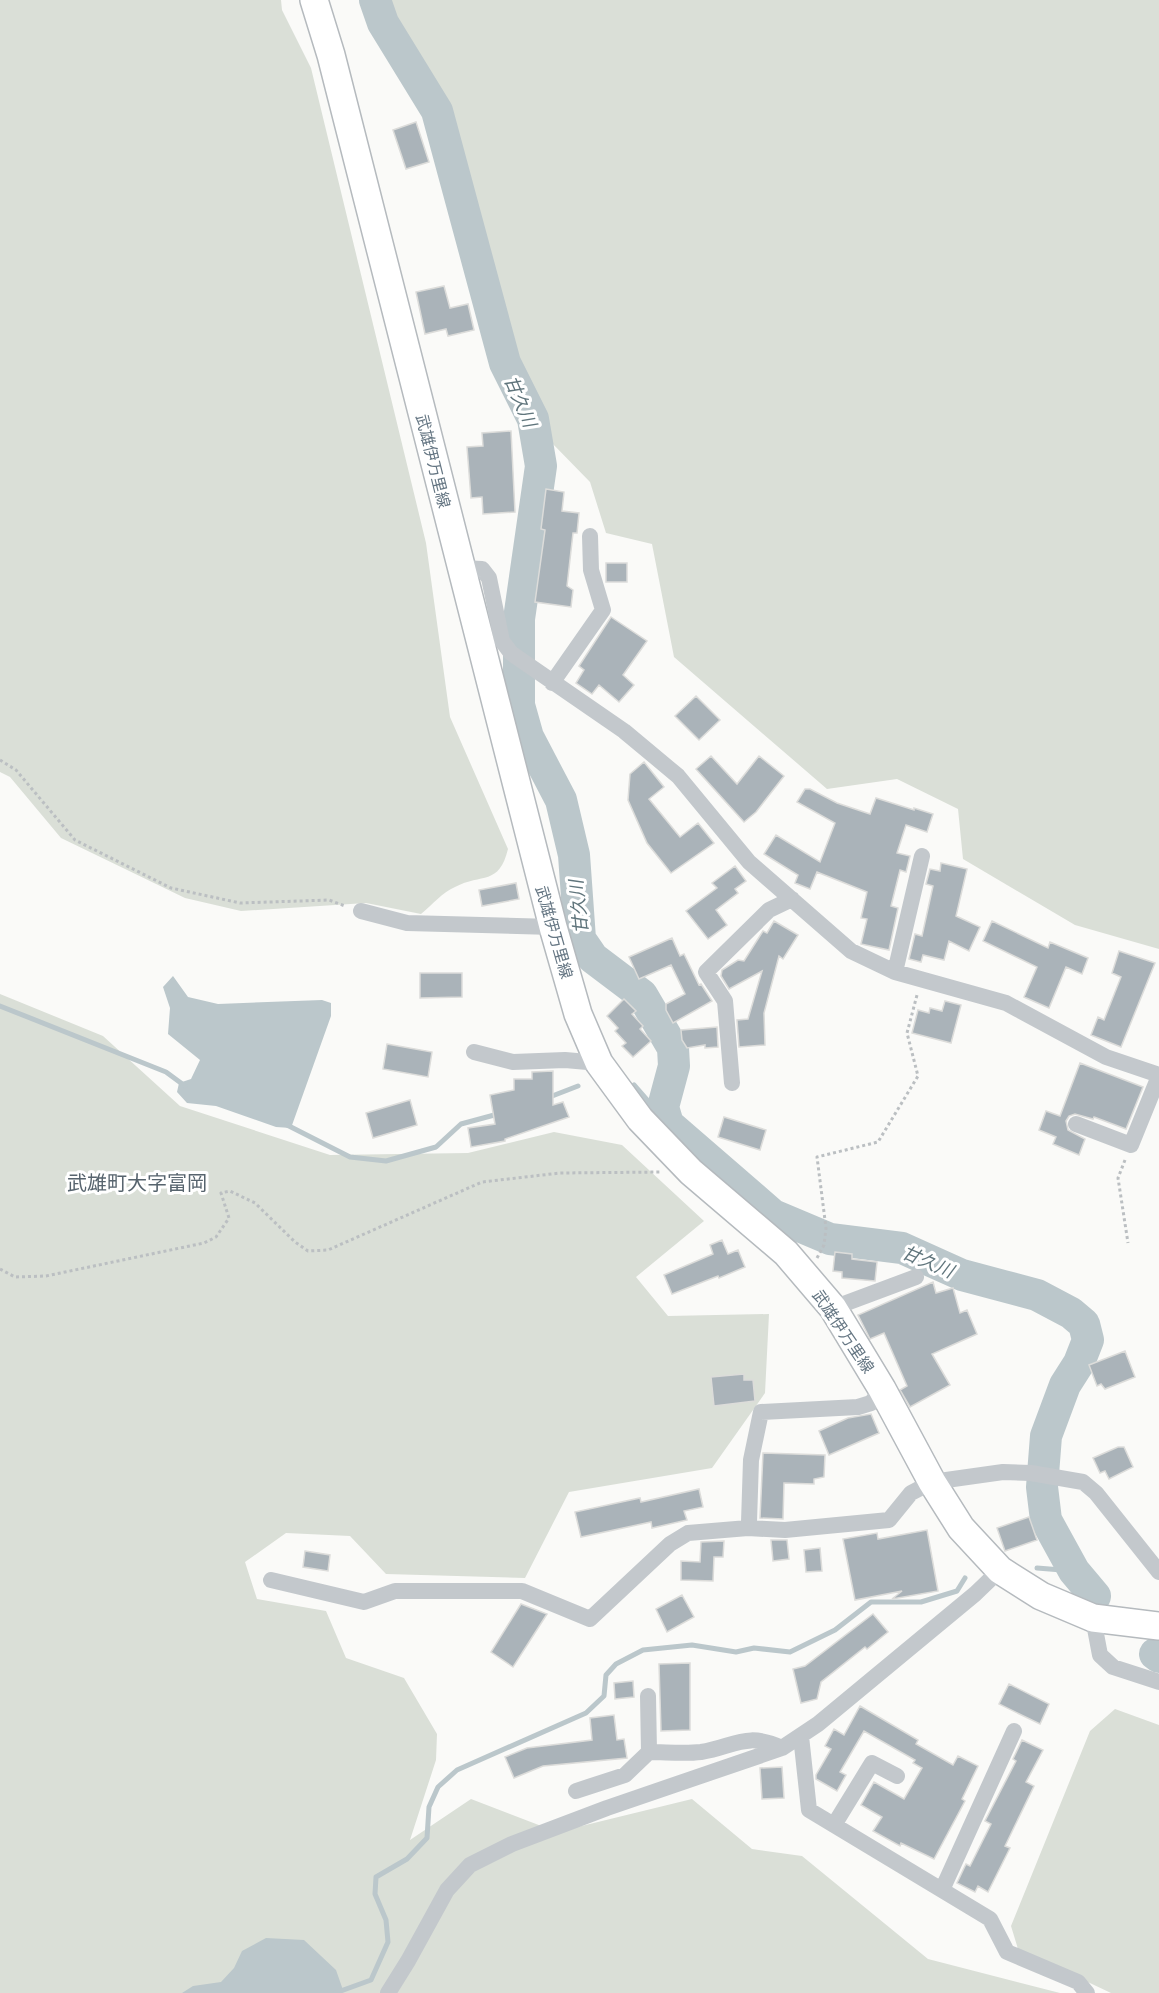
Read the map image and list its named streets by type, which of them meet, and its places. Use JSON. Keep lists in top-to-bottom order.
{
  "streets": {
    "main road": ["武雄伊万里線"]
  },
  "districts": ["武雄町大字富岡"],
  "water": ["甘久川"]
}
